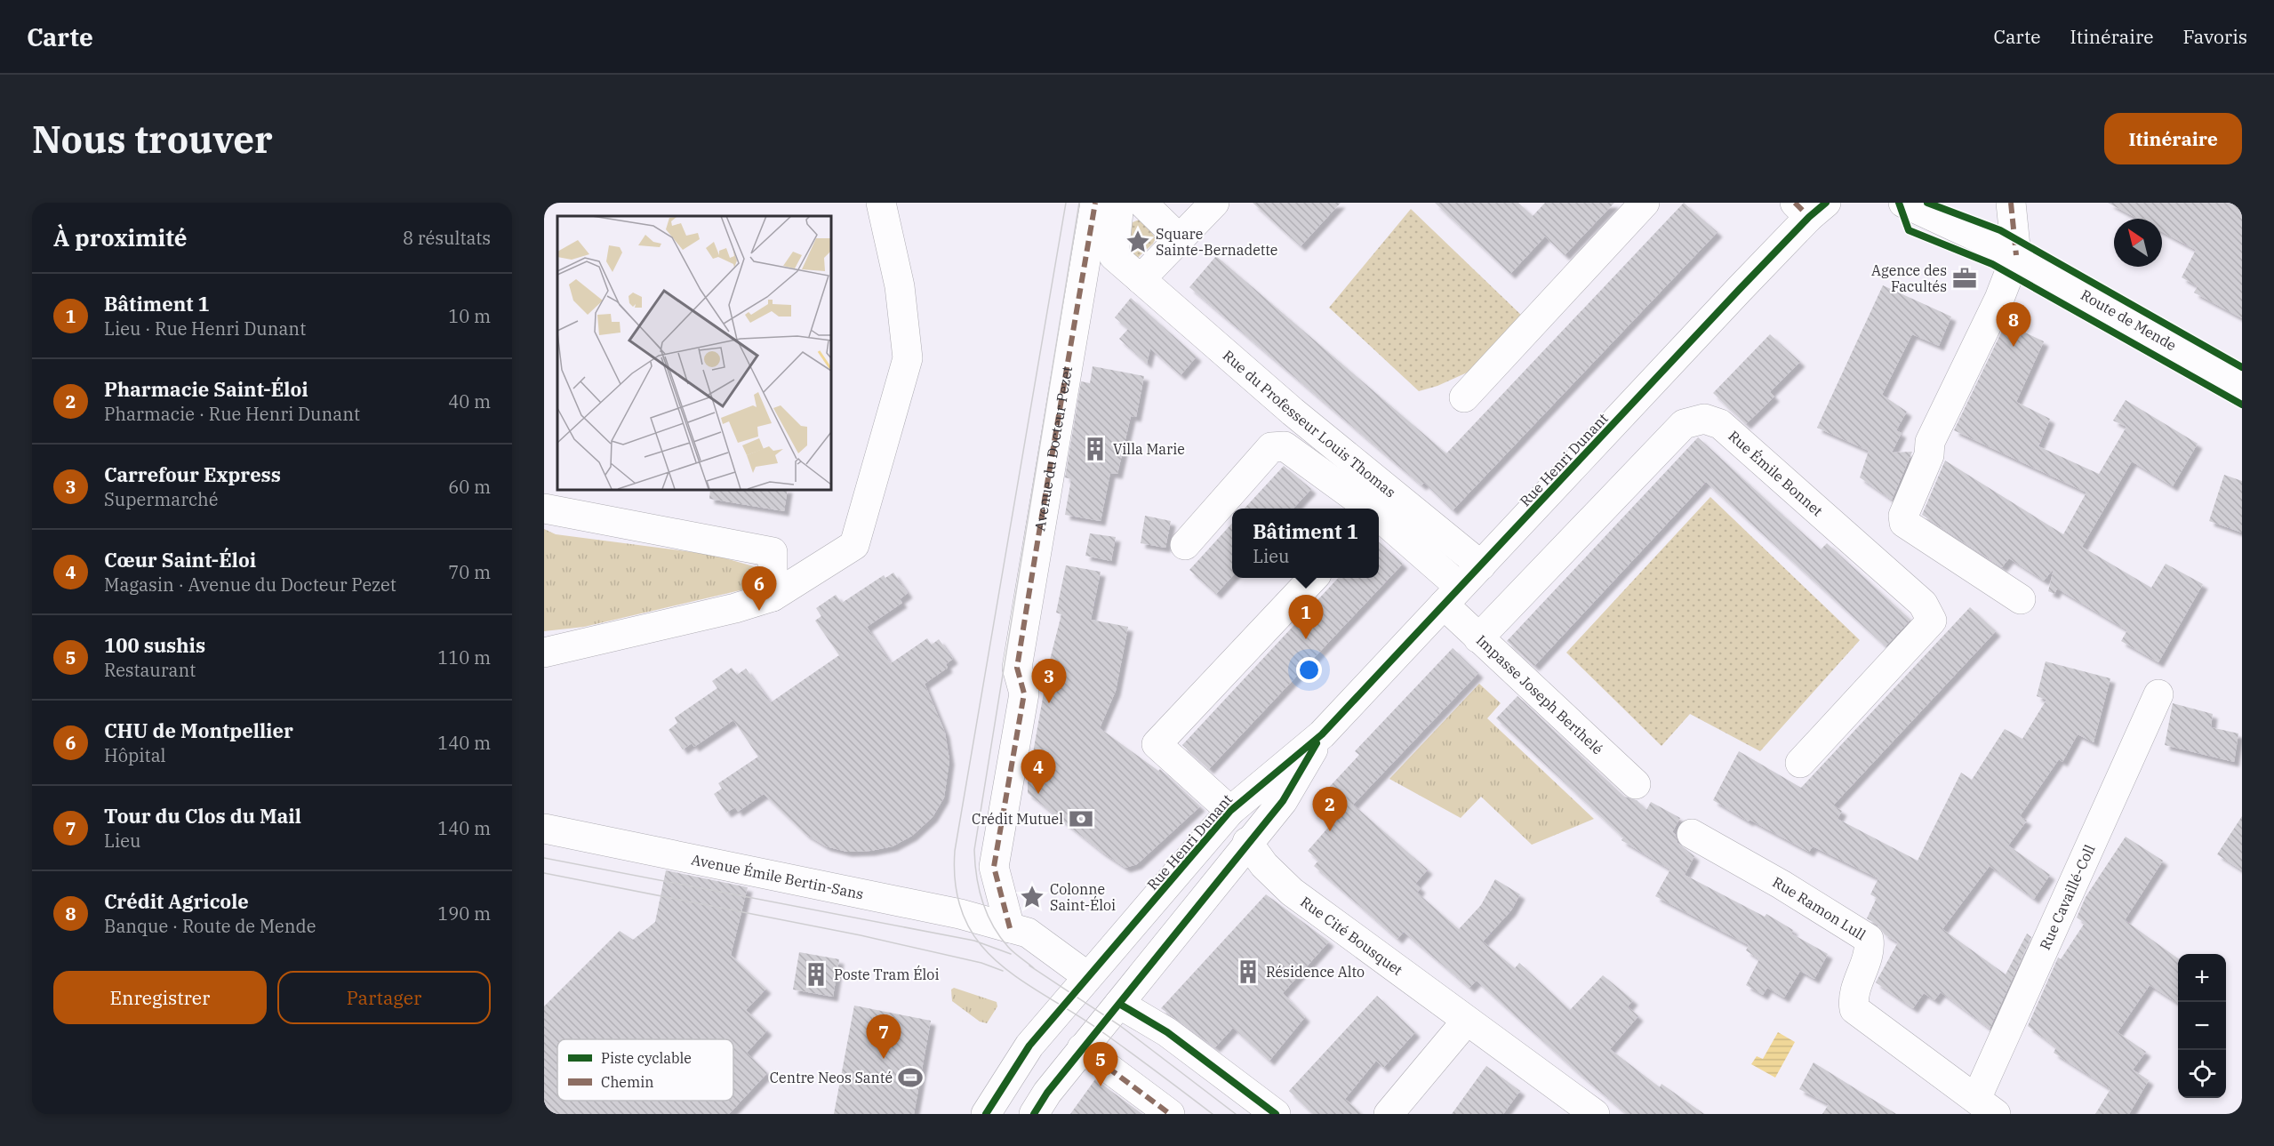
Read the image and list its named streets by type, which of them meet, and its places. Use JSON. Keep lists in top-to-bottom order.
{
  "streets": {
    "street": [
      "Route de Mende",
      "Rue du Professeur Louis Thomas",
      "Avenue du Docteur Pezet",
      "Rue Henri Dunant",
      "Rue Émile Bonnet",
      "Impasse Joseph Berthelé",
      "Avenue Émile Bertin-Sans",
      "Rue Cavaillé-Coll",
      "Rue Ramon Lull",
      "Rue Cité Bousquet"
    ]
  },
  "crossings": [
    ["Rue du Professeur Louis Thomas", "Rue Henri Dunant"],
    ["Avenue du Docteur Pezet", "Avenue Émile Bertin-Sans"],
    ["Rue Henri Dunant", "Impasse Joseph Berthelé"],
    ["Rue Henri Dunant", "Avenue Émile Bertin-Sans"],
    ["Rue Henri Dunant", "Rue Cité Bousquet"],
    ["Rue Émile Bonnet", "Impasse Joseph Berthelé"],
    ["Rue Cavaillé-Coll", "Rue Ramon Lull"]
  ],
  "places": {
    "place": ["Square Sainte-Bernadette", "Colonne Saint-Éloi"],
    "office": ["Agence des Facultés"],
    "building": ["Villa Marie", "Résidence Alto", "Poste Tram Éloi"],
    "bank": ["Crédit Mutuel"],
    "sports": ["Centre Neos Santé"]
  },
  "legend": ["Piste cyclable", "Chemin"],
  "north": "top left",
  "page": {
    "header": "Carte",
    "nav": ["Carte", "Itinéraire", "Favoris"],
    "buttons": [
      "Itinéraire",
      ["Enregistrer", "Partager"]
    ],
    "title": "Nous trouver",
    "heading": ["À proximité", "8 résultats"],
    "list": [
      {
        "mark": "1",
        "name": "Bâtiment 1",
        "note": "Lieu · Rue Henri Dunant",
        "value": "10 m"
      },
      {
        "mark": "2",
        "name": "Pharmacie Saint-Éloi",
        "note": "Pharmacie · Rue Henri Dunant",
        "value": "40 m"
      },
      {
        "mark": "3",
        "name": "Carrefour Express",
        "note": "Supermarché",
        "value": "60 m"
      },
      {
        "mark": "4",
        "name": "Cœur Saint-Éloi",
        "note": "Magasin · Avenue du Docteur Pezet",
        "value": "70 m"
      },
      {
        "mark": "5",
        "name": "100 sushis",
        "note": "Restaurant",
        "value": "110 m"
      },
      {
        "mark": "6",
        "name": "CHU de Montpellier",
        "note": "Hôpital",
        "value": "140 m"
      },
      {
        "mark": "7",
        "name": "Tour du Clos du Mail",
        "note": "Lieu",
        "value": "140 m"
      },
      {
        "mark": "8",
        "name": "Crédit Agricole",
        "note": "Banque · Route de Mende",
        "value": "190 m"
      }
    ],
    "pins": [
      "8",
      "6",
      "1",
      "3",
      "4",
      "2",
      "7",
      "5"
    ],
    "popup": ["Bâtiment 1", "Lieu"],
    "map_buttons": ["+", "−"]
  }
}
